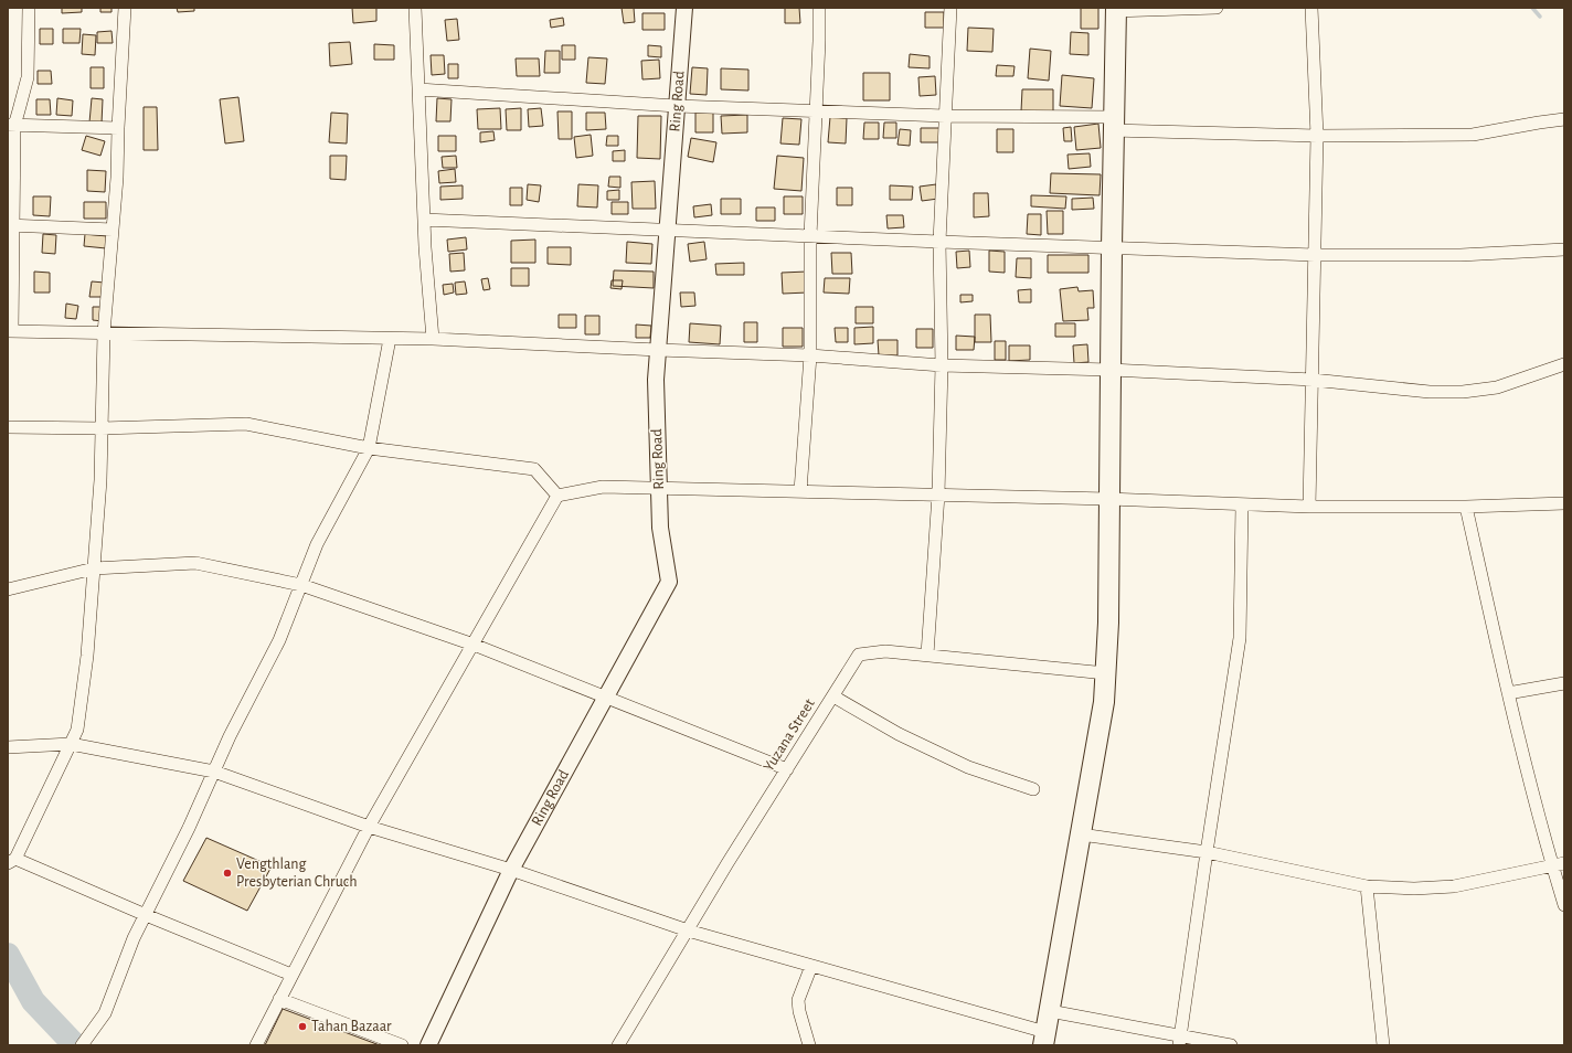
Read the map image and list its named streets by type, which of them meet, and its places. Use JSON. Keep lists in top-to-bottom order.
{
  "streets": {
    "street": ["Ring Road", "Yuzana Street"]
  },
  "places": ["Vengthlang Presbyterian Chruch", "Tahan Bazaar"]
}
